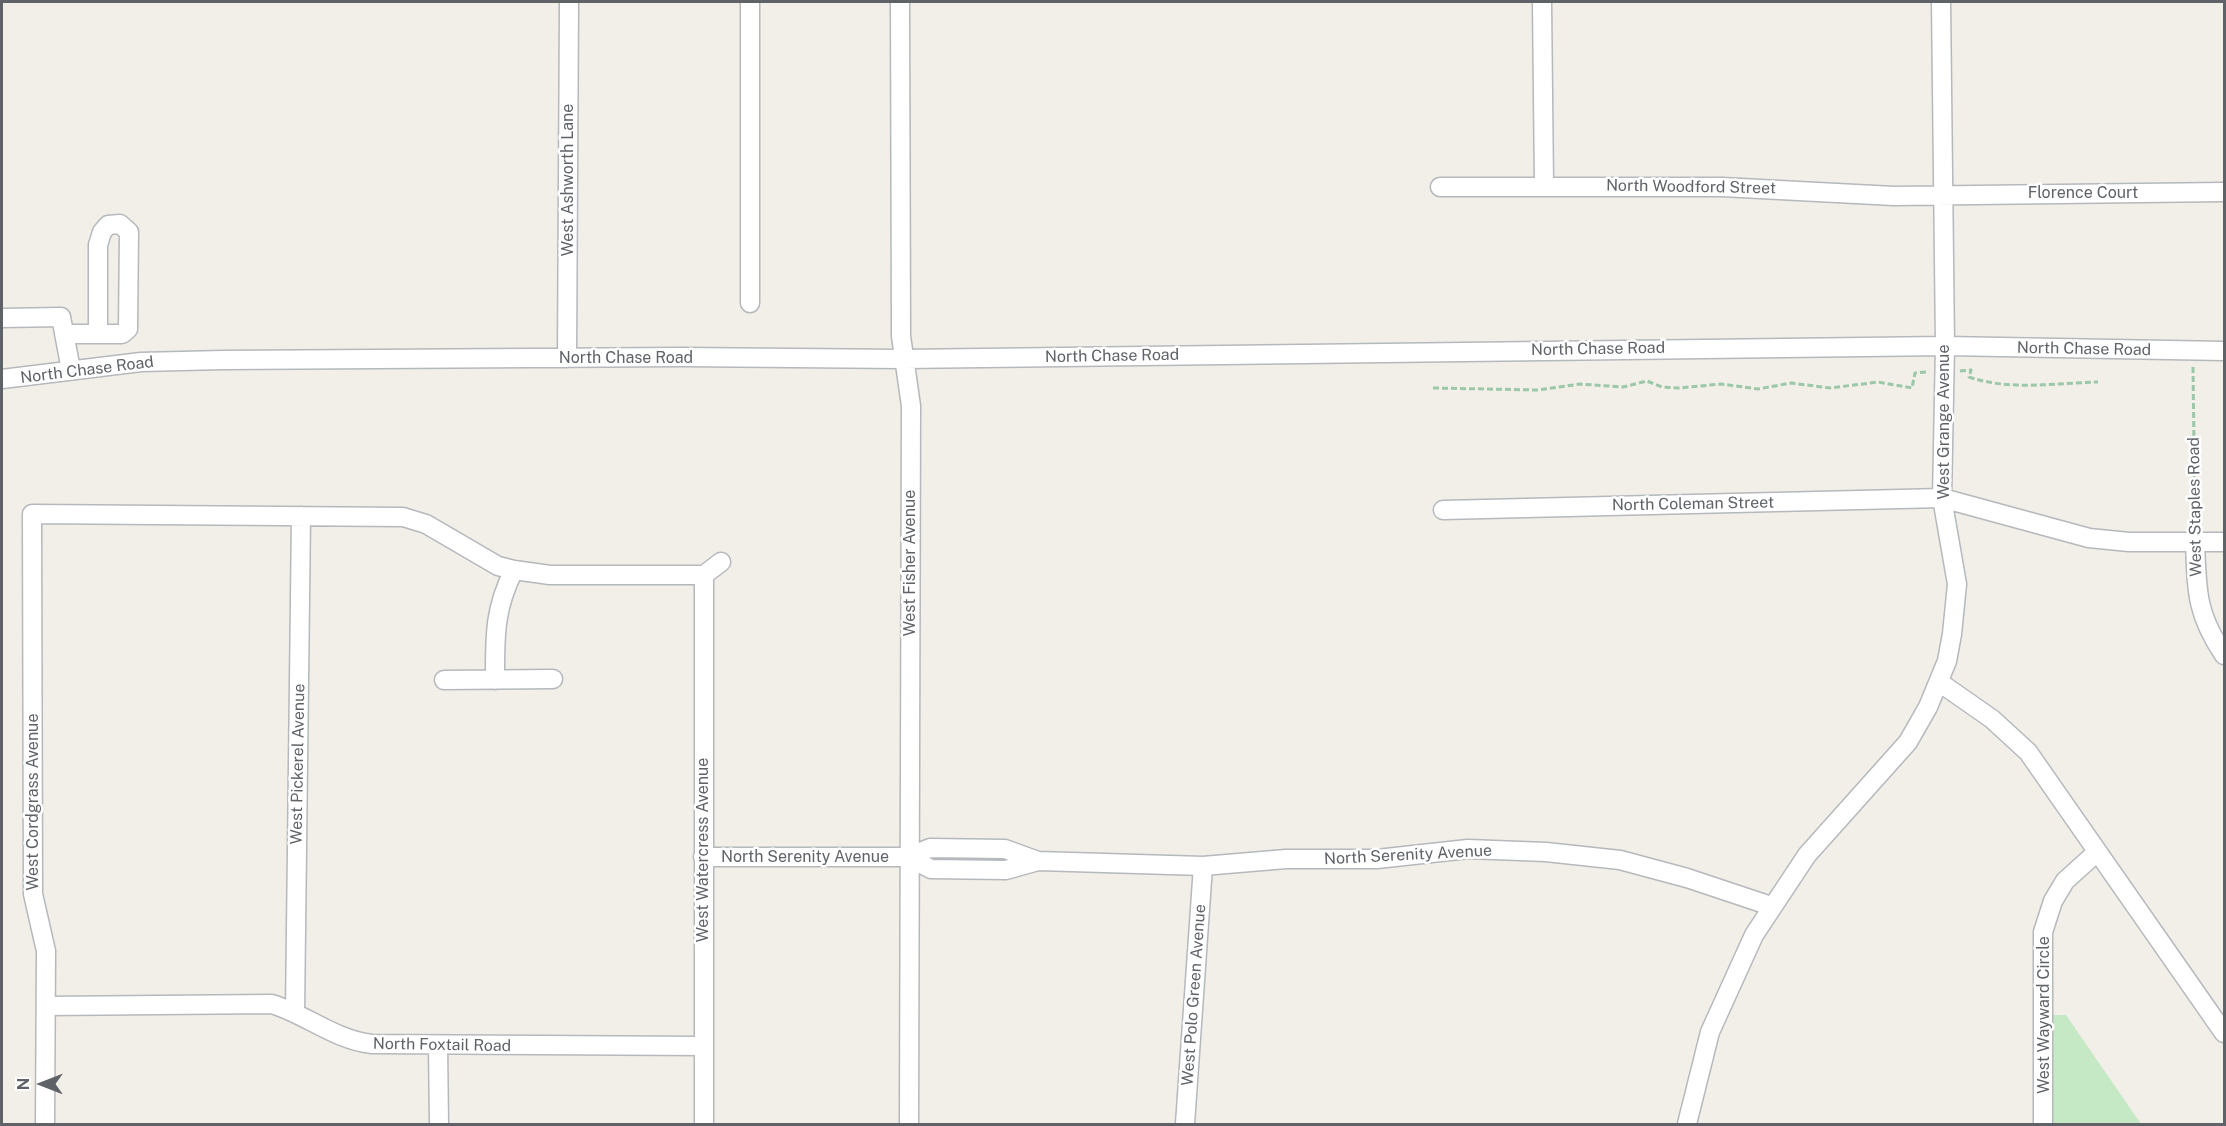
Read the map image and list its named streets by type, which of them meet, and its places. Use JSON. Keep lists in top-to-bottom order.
{
  "streets": {
    "street": [
      "West Ashworth Lane",
      "North Woodford Street",
      "Florence Court",
      "North Chase Road",
      "West Grange Avenue",
      "North Coleman Street",
      "West Staples Road",
      "West Fisher Avenue",
      "West Pickerel Avenue",
      "West Cordgrass Avenue",
      "West Watercress Avenue",
      "North Serenity Avenue",
      "West Polo Green Avenue",
      "West Wayward Circle",
      "North Foxtail Road"
    ]
  },
  "crossings": [
    ["West Ashworth Lane", "North Chase Road"],
    ["North Woodford Street", "Florence Court"],
    ["North Woodford Street", "West Grange Avenue"],
    ["Florence Court", "West Grange Avenue"],
    ["North Chase Road", "West Grange Avenue"],
    ["North Chase Road", "West Staples Road"],
    ["North Chase Road", "West Fisher Avenue"],
    ["West Grange Avenue", "North Coleman Street"],
    ["West Grange Avenue", "North Serenity Avenue"],
    ["North Coleman Street", "West Staples Road"],
    ["West Fisher Avenue", "North Serenity Avenue"],
    ["West Pickerel Avenue", "West Cordgrass Avenue"],
    ["West Pickerel Avenue", "North Foxtail Road"],
    ["West Cordgrass Avenue", "North Foxtail Road"],
    ["West Watercress Avenue", "North Serenity Avenue"],
    ["West Watercress Avenue", "North Foxtail Road"],
    ["North Serenity Avenue", "West Polo Green Avenue"]
  ],
  "north": "left"
}
